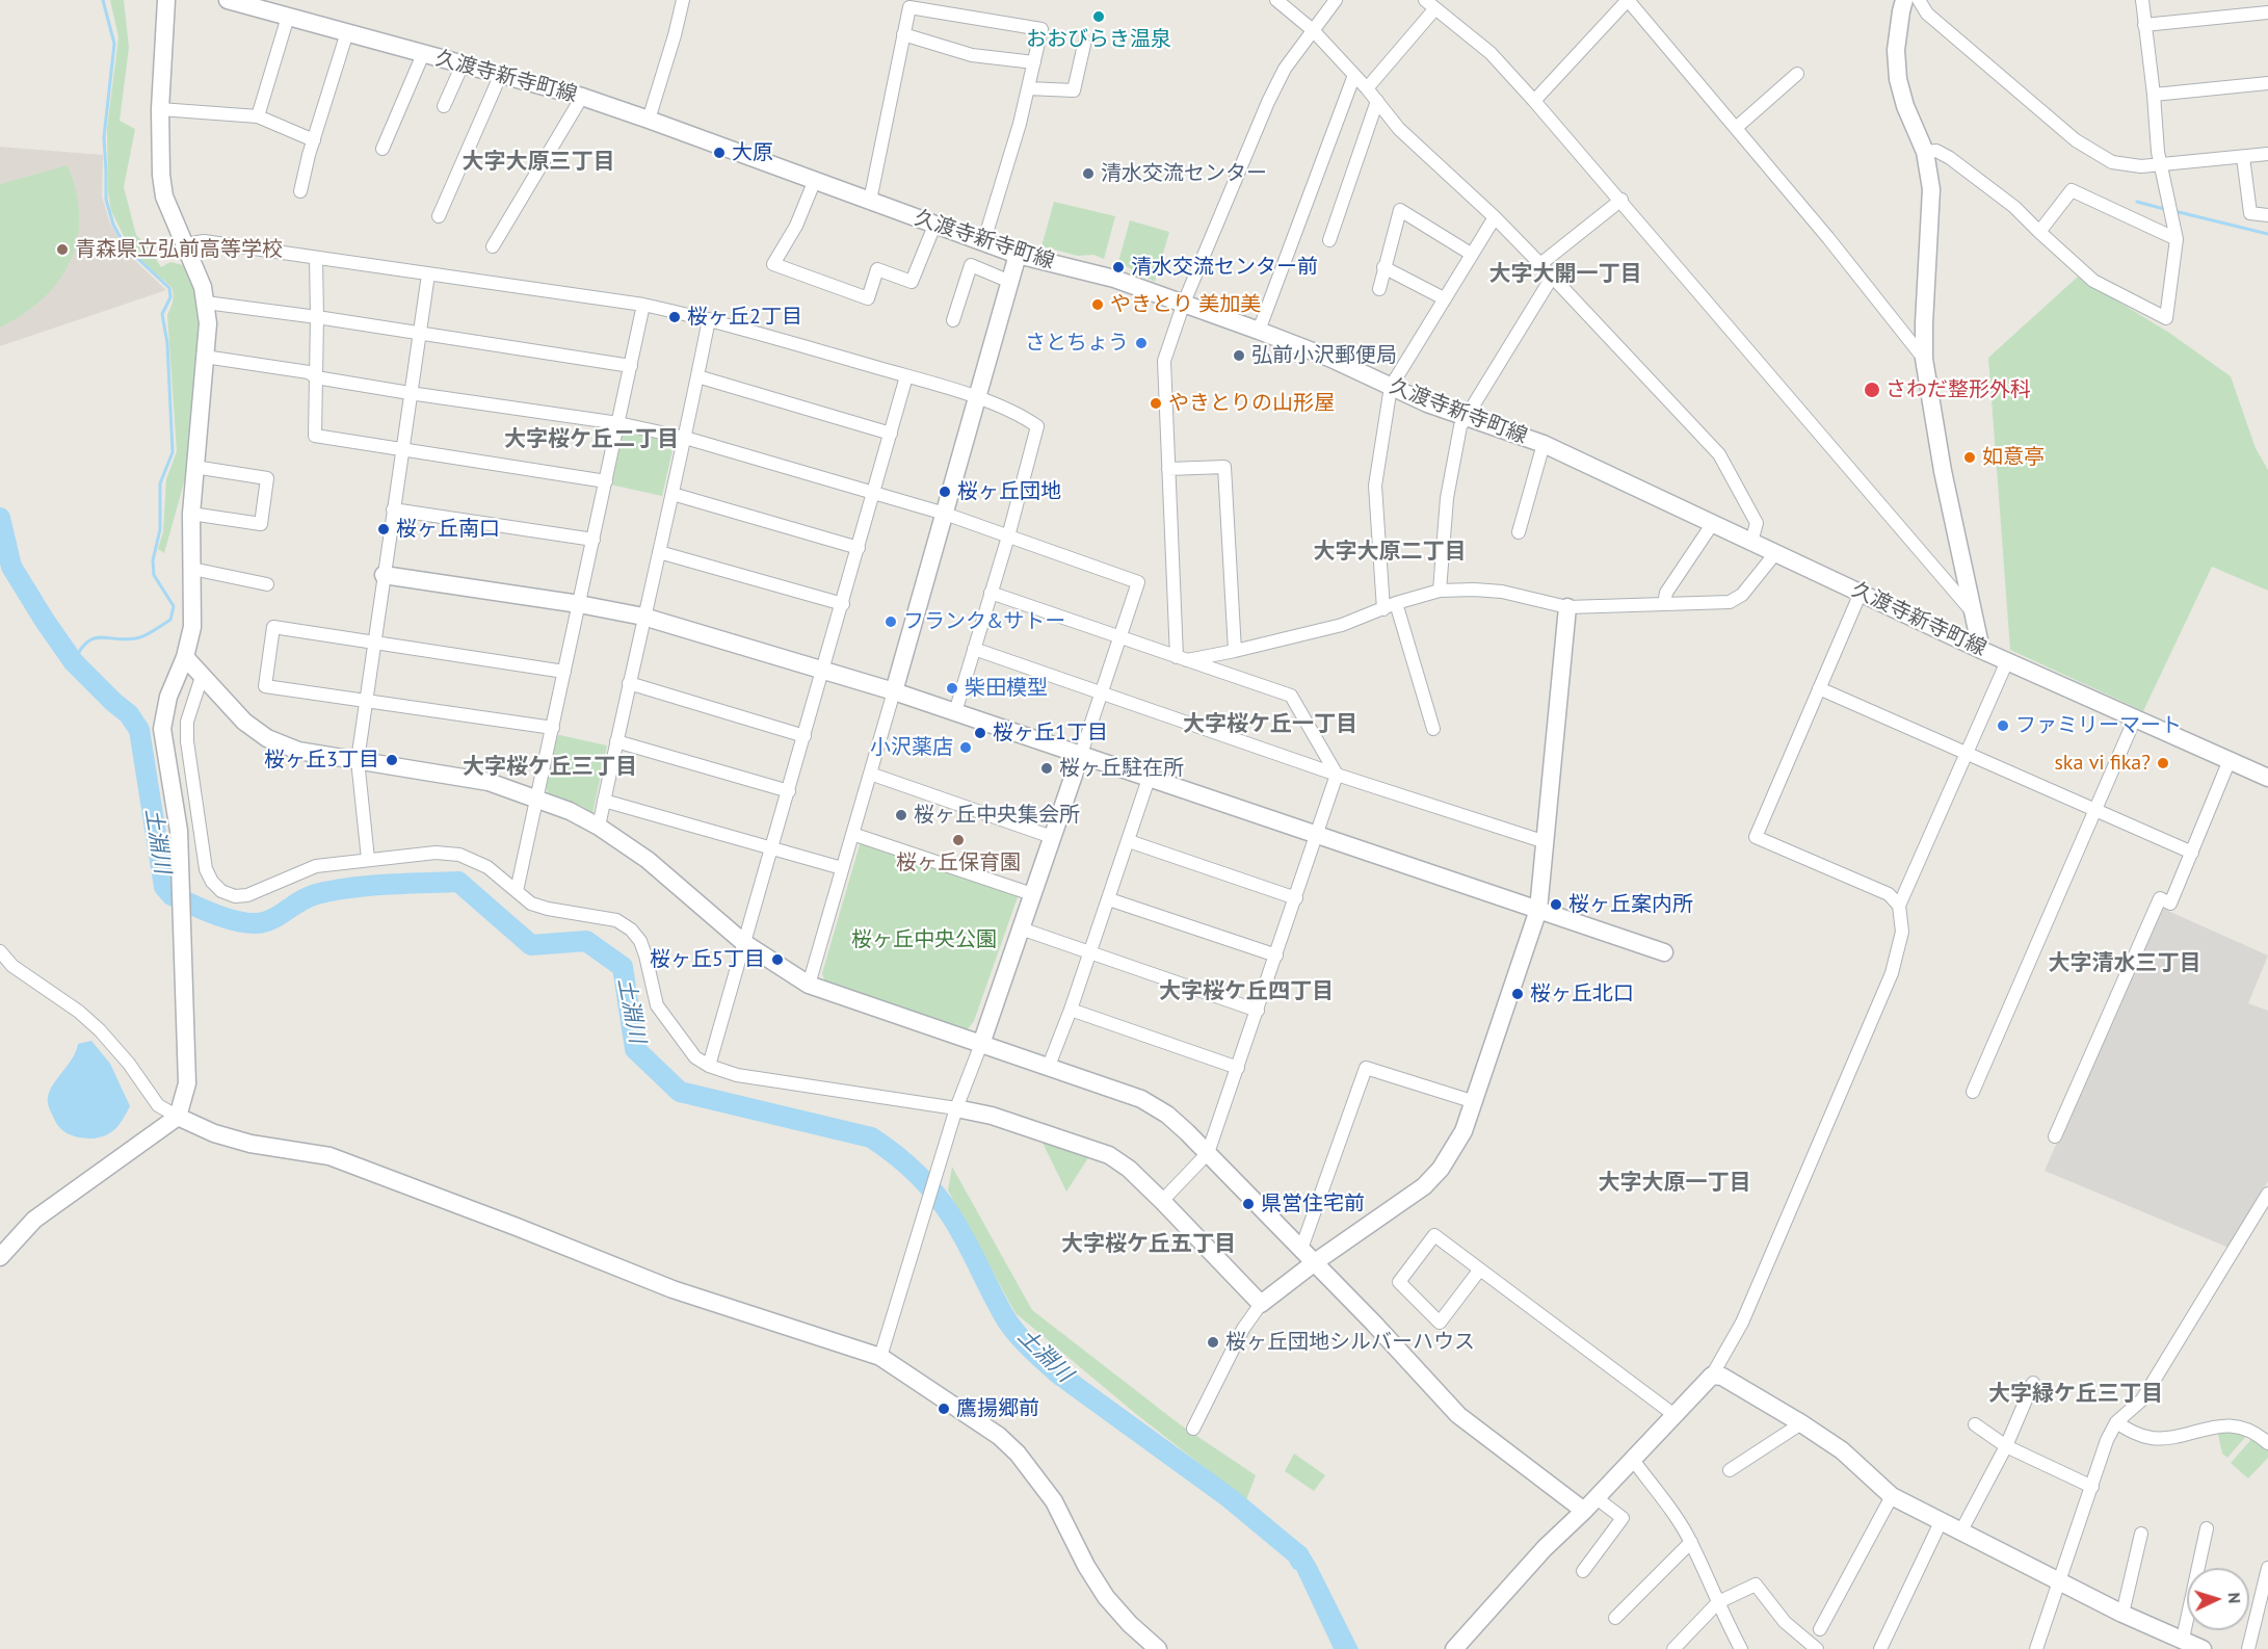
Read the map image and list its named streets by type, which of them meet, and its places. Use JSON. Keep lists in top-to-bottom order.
{
  "streets": {
    "street": ["久渡寺新寺町線"]
  },
  "districts": [
    "大字大原三丁目",
    "大字大開一丁目",
    "大字桜ケ丘二丁目",
    "大字大原二丁目",
    "大字桜ケ丘一丁目",
    "大字桜ケ丘三丁目",
    "大字清水三丁目",
    "大字桜ケ丘四丁目",
    "大字大原一丁目",
    "大字桜ケ丘五丁目",
    "大字緑ケ丘三丁目"
  ],
  "water": ["土淵川"],
  "parks": ["桜ヶ丘中央公園"],
  "places": [
    "おおびらき温泉",
    "大原",
    "清水交流センター",
    "青森県立弘前高等学校",
    "清水交流センター前",
    "やきとり 美加美",
    "桜ヶ丘2丁目",
    "さとちょう",
    "弘前小沢郵便局",
    "さわだ整形外科",
    "やきとりの山形屋",
    "如意亭",
    "桜ヶ丘団地",
    "桜ヶ丘南口",
    "フランク&サトー",
    "柴田模型",
    "ファミリーマート",
    "桜ヶ丘1丁目",
    "小沢薬店",
    "桜ヶ丘3丁目",
    "ska vi fika?",
    "桜ヶ丘駐在所",
    "桜ヶ丘中央集会所",
    "桜ヶ丘保育園",
    "桜ヶ丘案内所",
    "桜ヶ丘5丁目",
    "桜ヶ丘北口",
    "県営住宅前",
    "桜ヶ丘団地シルバーハウス",
    "鷹揚郷前"
  ],
  "north": "right"
}
